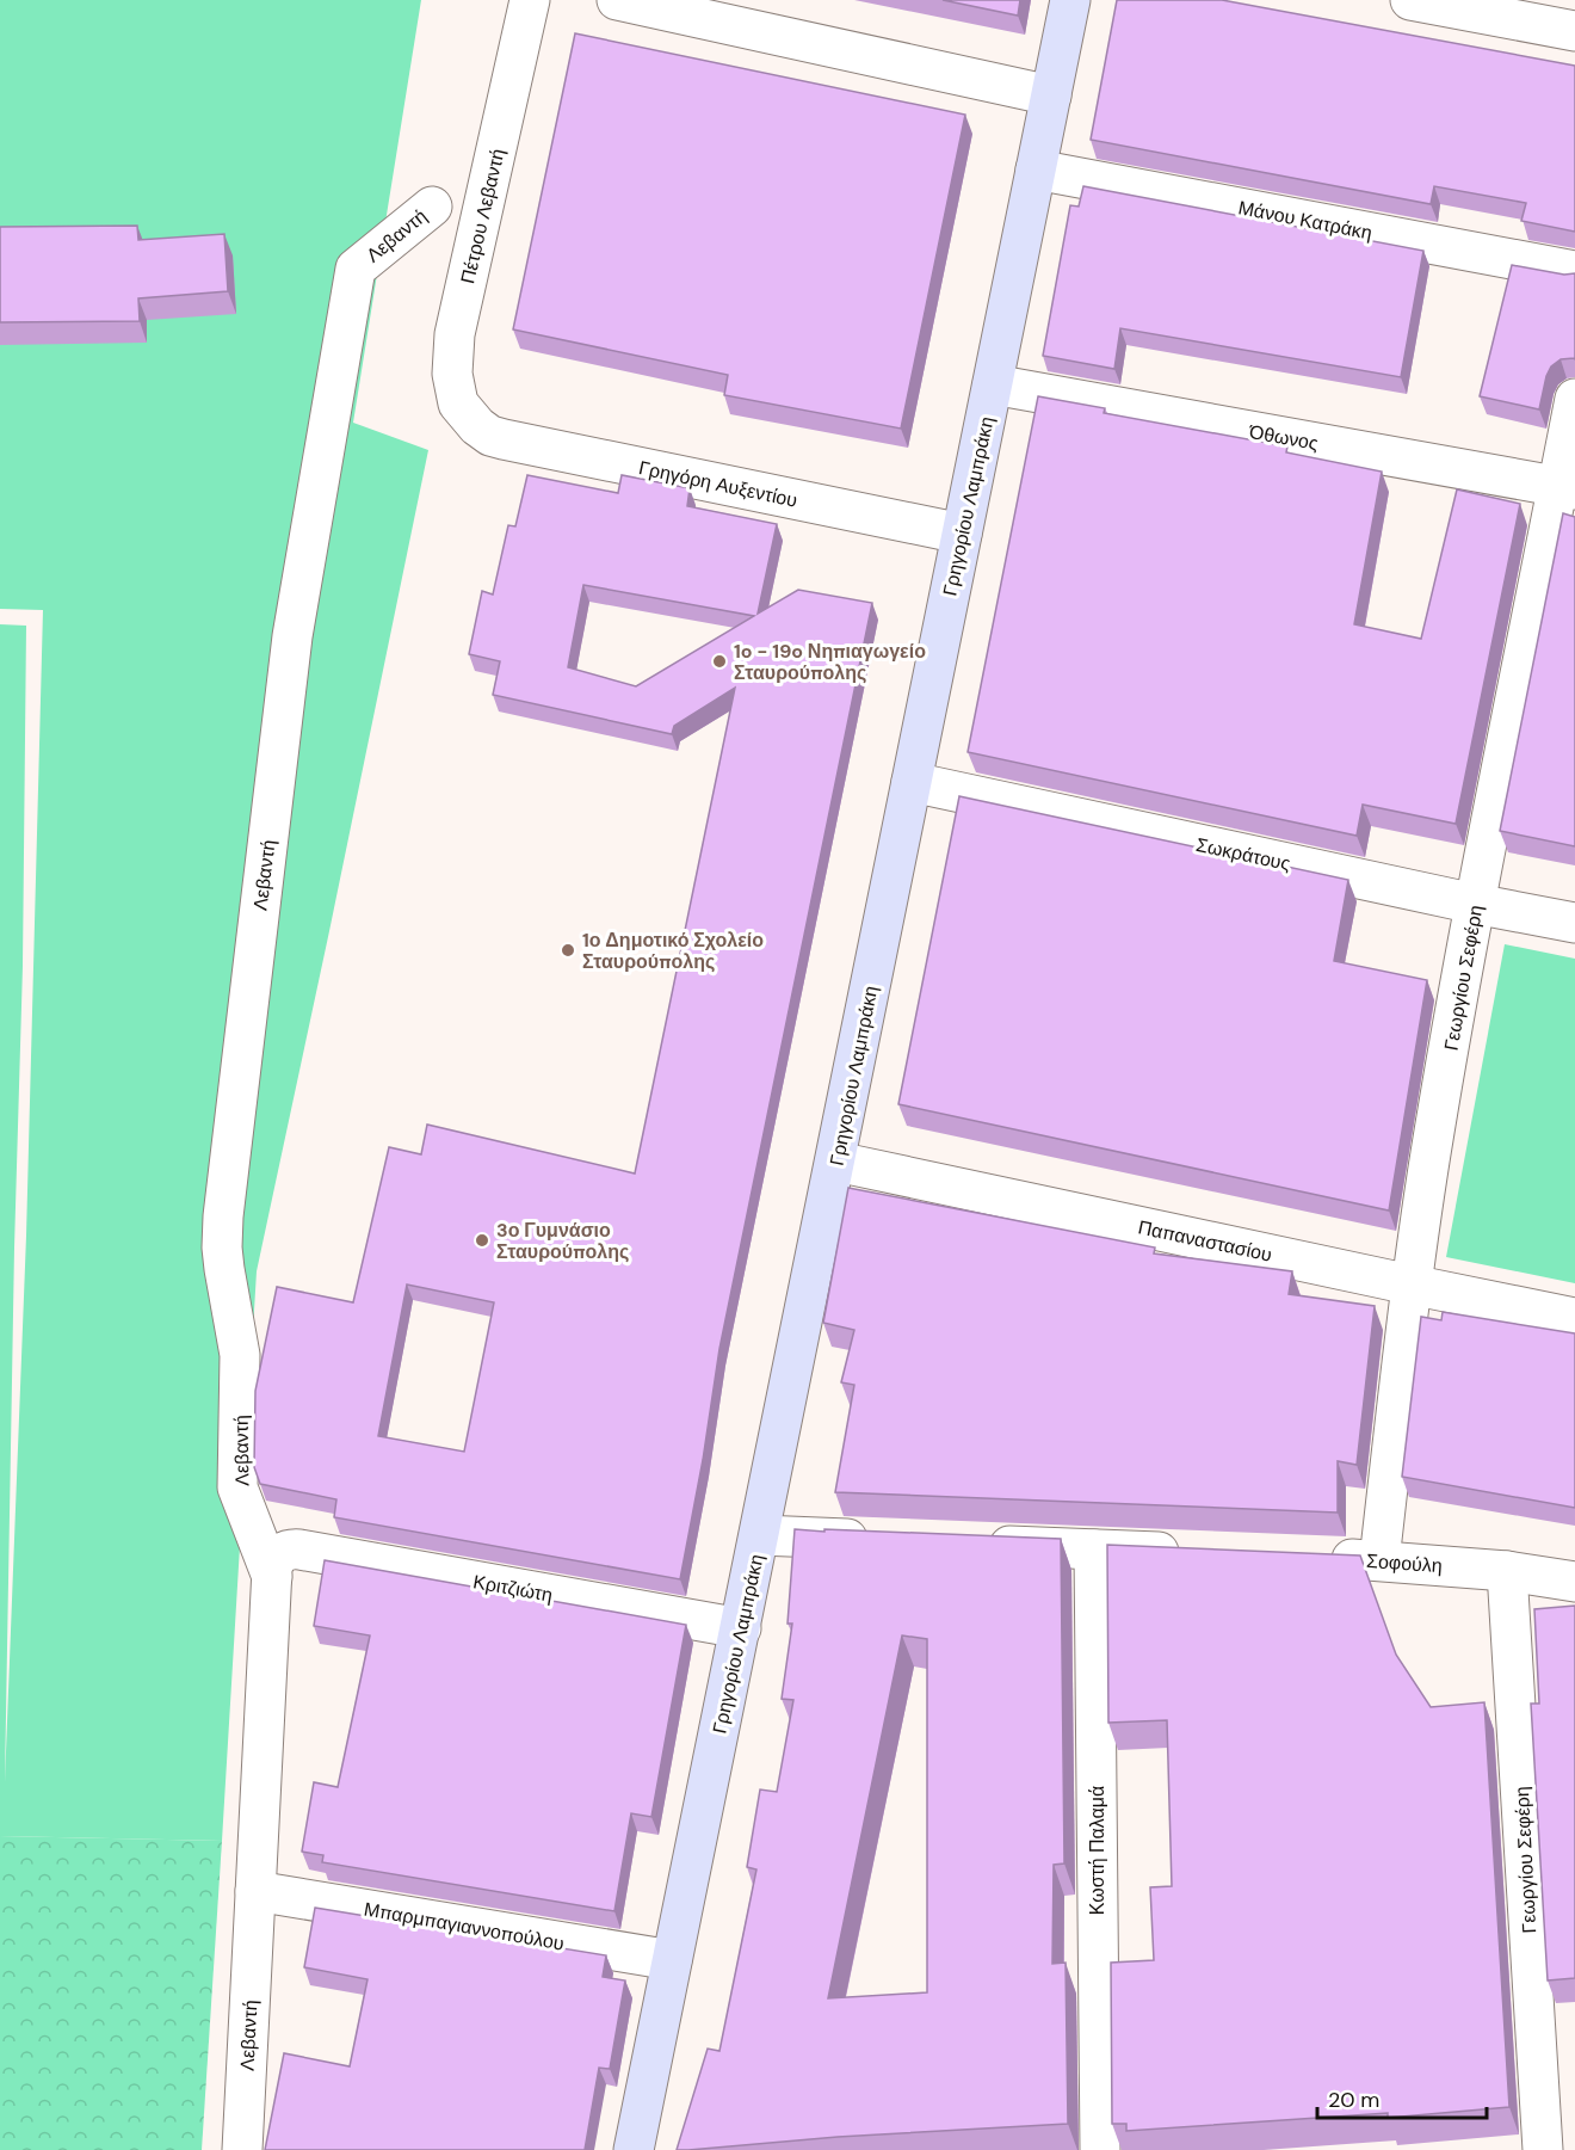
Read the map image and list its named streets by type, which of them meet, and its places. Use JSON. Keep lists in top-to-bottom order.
{
  "streets": {
    "street": [
      "Πέτρου Λεβαντή",
      "Μάνου Κατράκη",
      "Λεβαντή",
      "Όθωνος",
      "Γρηγόρη Αυξεντίου",
      "Γρηγορίου Λαμπράκη",
      "Σωκράτους",
      "Γεωργίου Σεφέρη",
      "Παπαναστασίου",
      "Σοφούλη",
      "Κριτζιώτη",
      "Κωστή Παλαμά",
      "Μπαρμπαγιαννοπούλου"
    ]
  },
  "crossings": [
    ["Πέτρου Λεβαντή", "Γρηγόρη Αυξεντίου"],
    ["Μάνου Κατράκη", "Γρηγορίου Λαμπράκη"],
    ["Λεβαντή", "Κριτζιώτη"],
    ["Λεβαντή", "Μπαρμπαγιαννοπούλου"],
    ["Όθωνος", "Γρηγορίου Λαμπράκη"],
    ["Όθωνος", "Γεωργίου Σεφέρη"],
    ["Γρηγόρη Αυξεντίου", "Γρηγορίου Λαμπράκη"],
    ["Γρηγορίου Λαμπράκη", "Σωκράτους"],
    ["Γρηγορίου Λαμπράκη", "Παπαναστασίου"],
    ["Γρηγορίου Λαμπράκη", "Κριτζιώτη"],
    ["Γρηγορίου Λαμπράκη", "Μπαρμπαγιαννοπούλου"],
    ["Σωκράτους", "Γεωργίου Σεφέρη"],
    ["Γεωργίου Σεφέρη", "Παπαναστασίου"],
    ["Γεωργίου Σεφέρη", "Σοφούλη"]
  ],
  "places": ["1o - 19o Νηπιαγωγείο Σταυρούπολης", "1ο Δημοτικό Σχολείο Σταυρούπολης", "3ο Γυμνάσιο Σταυρούπολης"],
  "scale_bar": "20 m"
}
